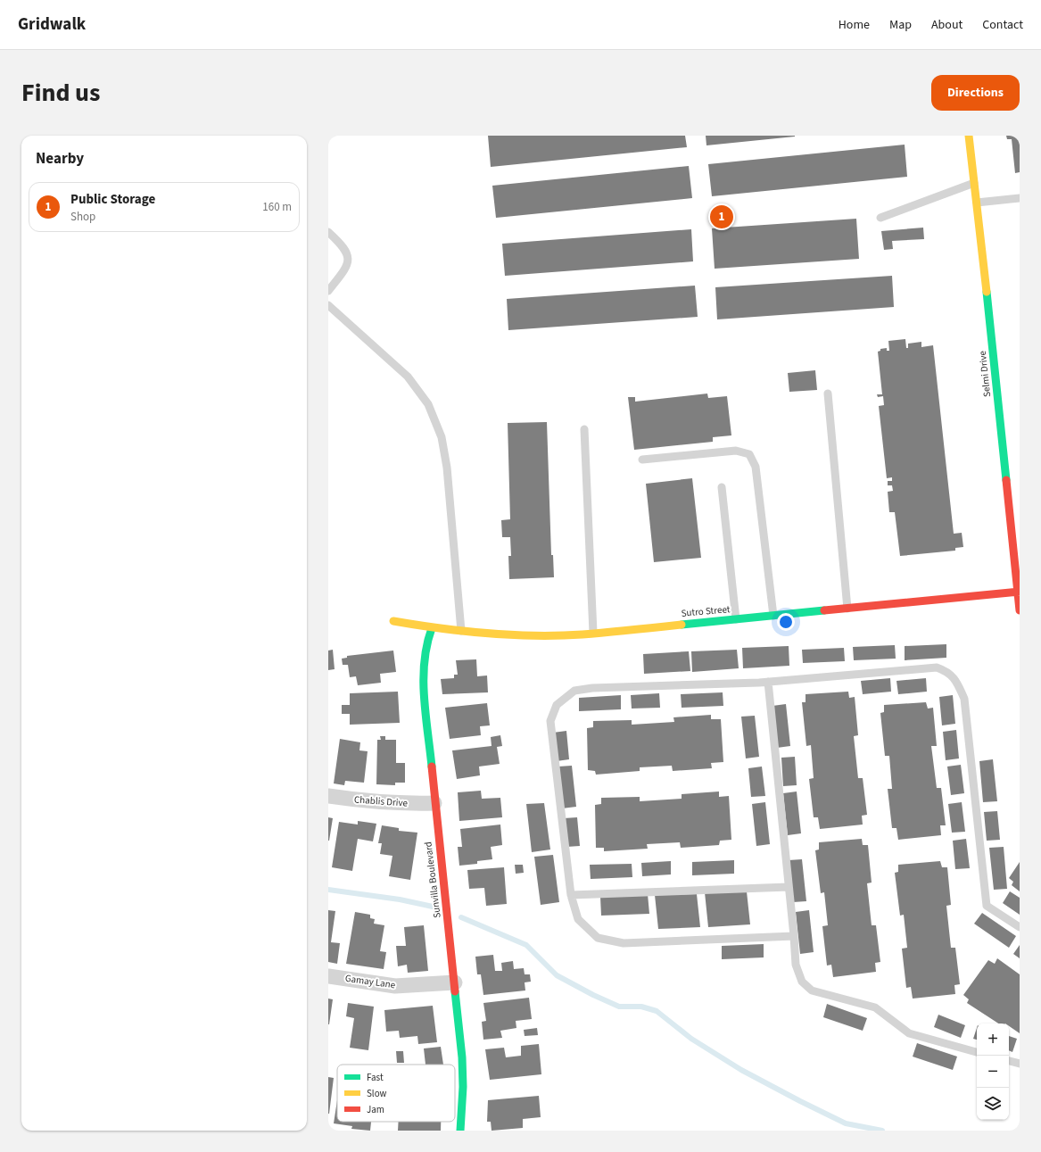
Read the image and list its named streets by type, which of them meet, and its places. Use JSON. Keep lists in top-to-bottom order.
{
  "streets": {
    "street": [
      "Selmi Drive",
      "Sutro Street",
      "Chablis Drive",
      "Sunvilla Boulevard",
      "Gamay Lane"
    ]
  },
  "crossings": [
    ["Selmi Drive", "Sutro Street"],
    ["Sutro Street", "Sunvilla Boulevard"],
    ["Chablis Drive", "Sunvilla Boulevard"],
    ["Sunvilla Boulevard", "Gamay Lane"]
  ],
  "legend": ["Fast", "Slow", "Jam"],
  "page": {
    "header": "Gridwalk",
    "nav": [
      "Home",
      "Map",
      "About",
      "Contact"
    ],
    "title": "Find us",
    "buttons": "Directions",
    "heading": "Nearby",
    "list": [
      {
        "mark": "1",
        "name": "Public Storage",
        "note": "Shop",
        "value": "160 m"
      }
    ],
    "pins": "1",
    "map_buttons": ["+", "−"]
  }
}
